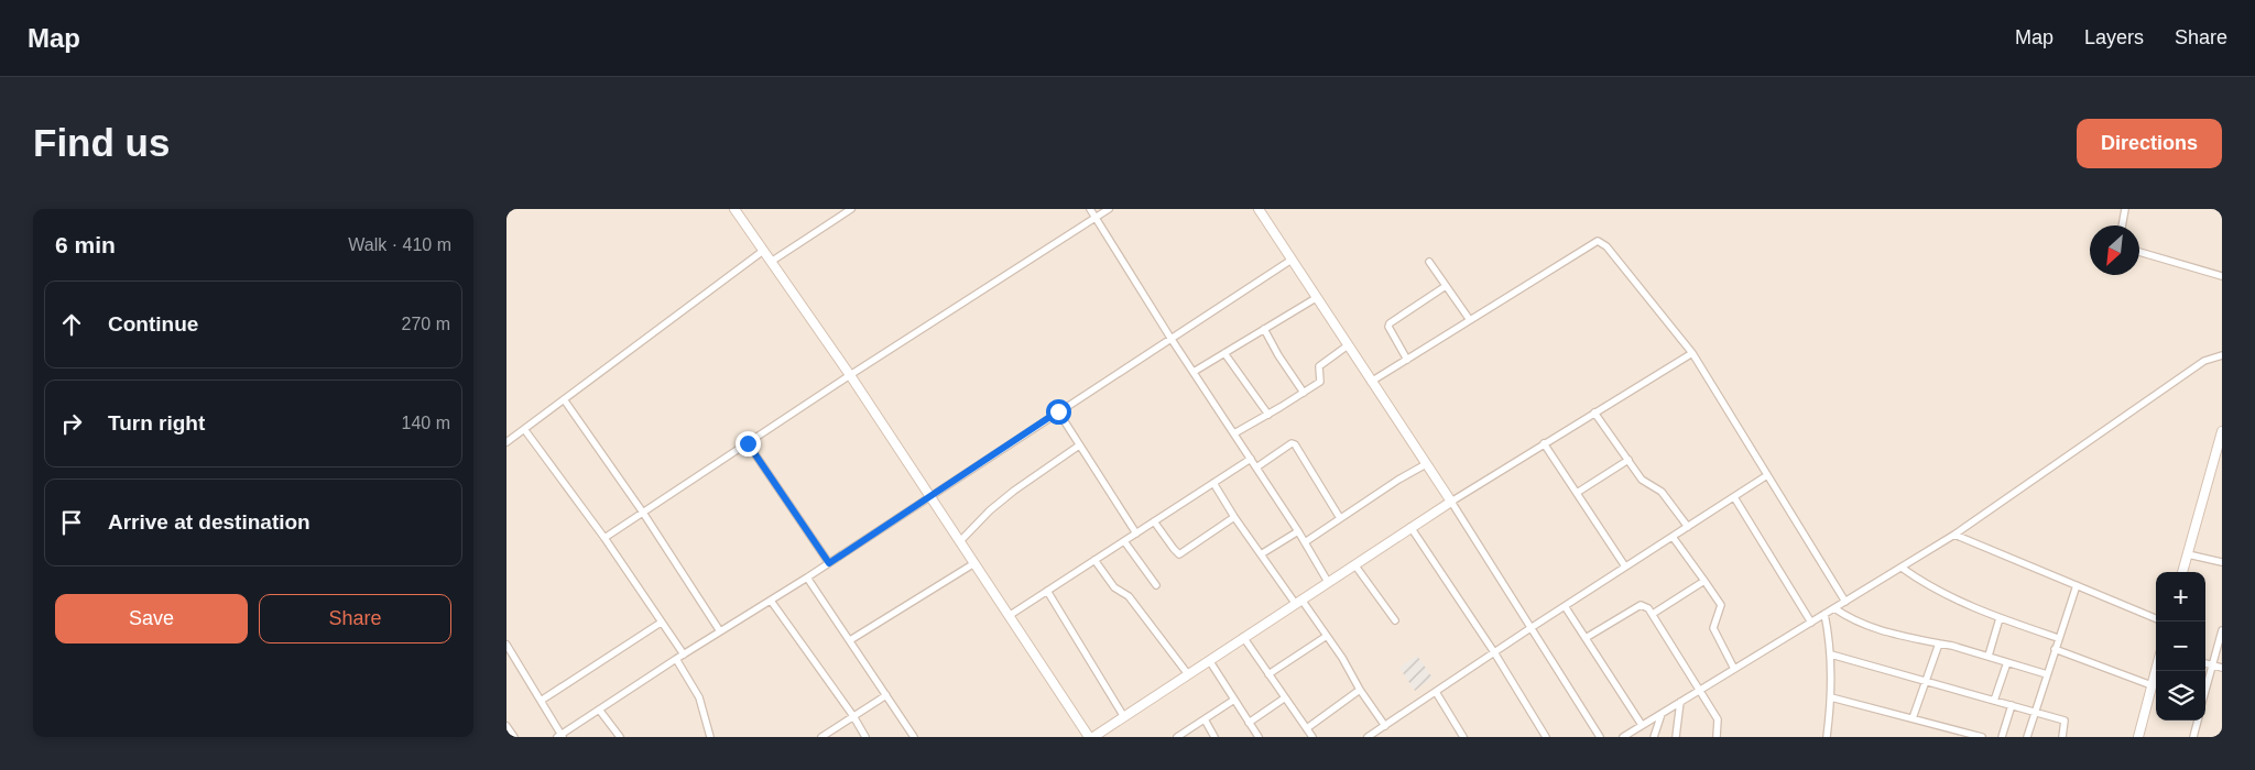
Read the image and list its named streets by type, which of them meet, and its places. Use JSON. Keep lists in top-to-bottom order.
{
  "north": "bottom left",
  "page": {
    "header": "Map",
    "nav": ["Map", "Layers", "Share"],
    "buttons": [
      "Directions",
      ["Save", "Share"]
    ],
    "title": "Find us",
    "heading": ["6 min", "Walk · 410 m"],
    "list": [
      ["Continue", "270 m"],
      ["Turn right", "140 m"],
      "Arrive at destination"
    ],
    "map_buttons": ["+", "−"]
  }
}
